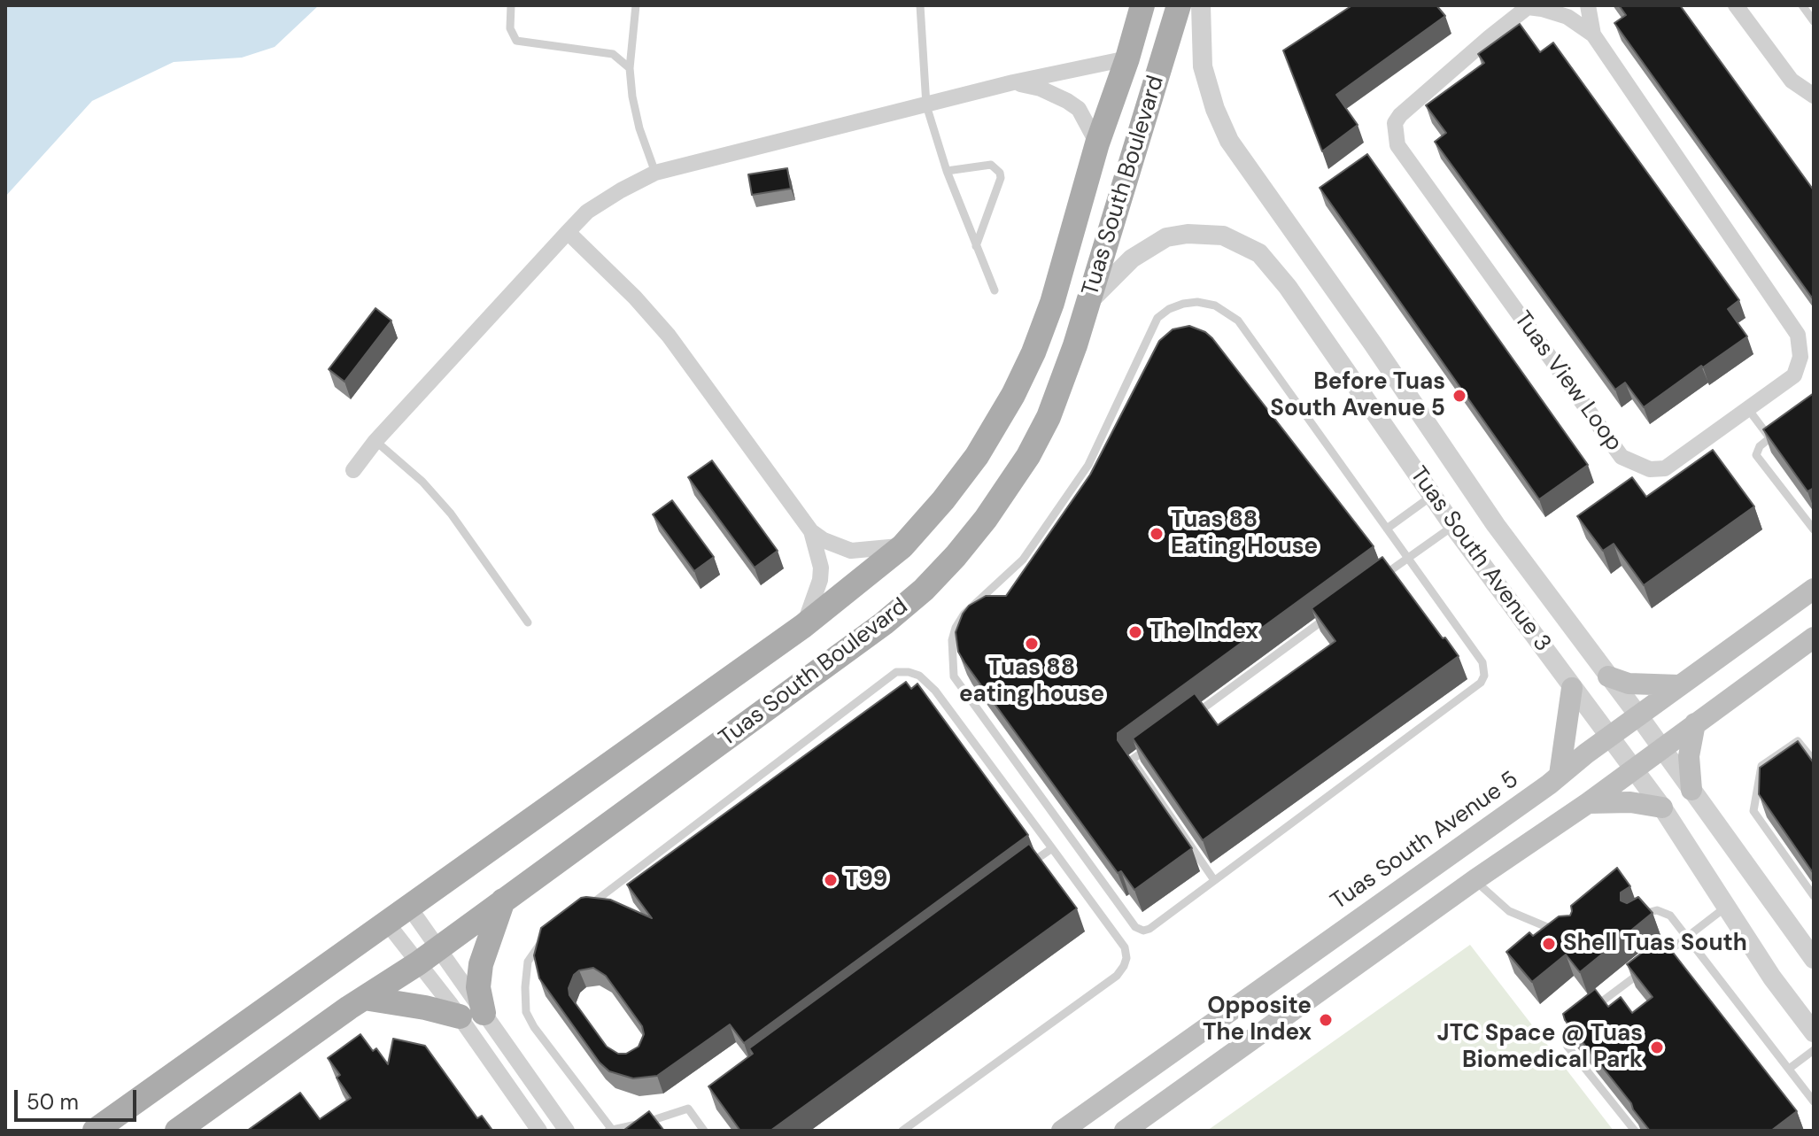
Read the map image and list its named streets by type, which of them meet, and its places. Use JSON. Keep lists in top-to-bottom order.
{
  "streets": {
    "main road": ["Tuas South Boulevard", "Tuas South Avenue 5"],
    "street": ["Tuas View Loop", "Tuas South Avenue 3"]
  },
  "crossings": [
    ["Tuas South Boulevard", "Tuas South Avenue 3"],
    ["Tuas South Avenue 3", "Tuas South Avenue 5"]
  ],
  "places": [
    "Before Tuas South Avenue 5",
    "Tuas 88 Eating House",
    "The Index",
    "Tuas 88 eating house",
    "T99",
    "Shell Tuas South",
    "Opposite The Index",
    "JTC Space @ Tuas Biomedical Park"
  ],
  "scale_bar": "50 m"
}
